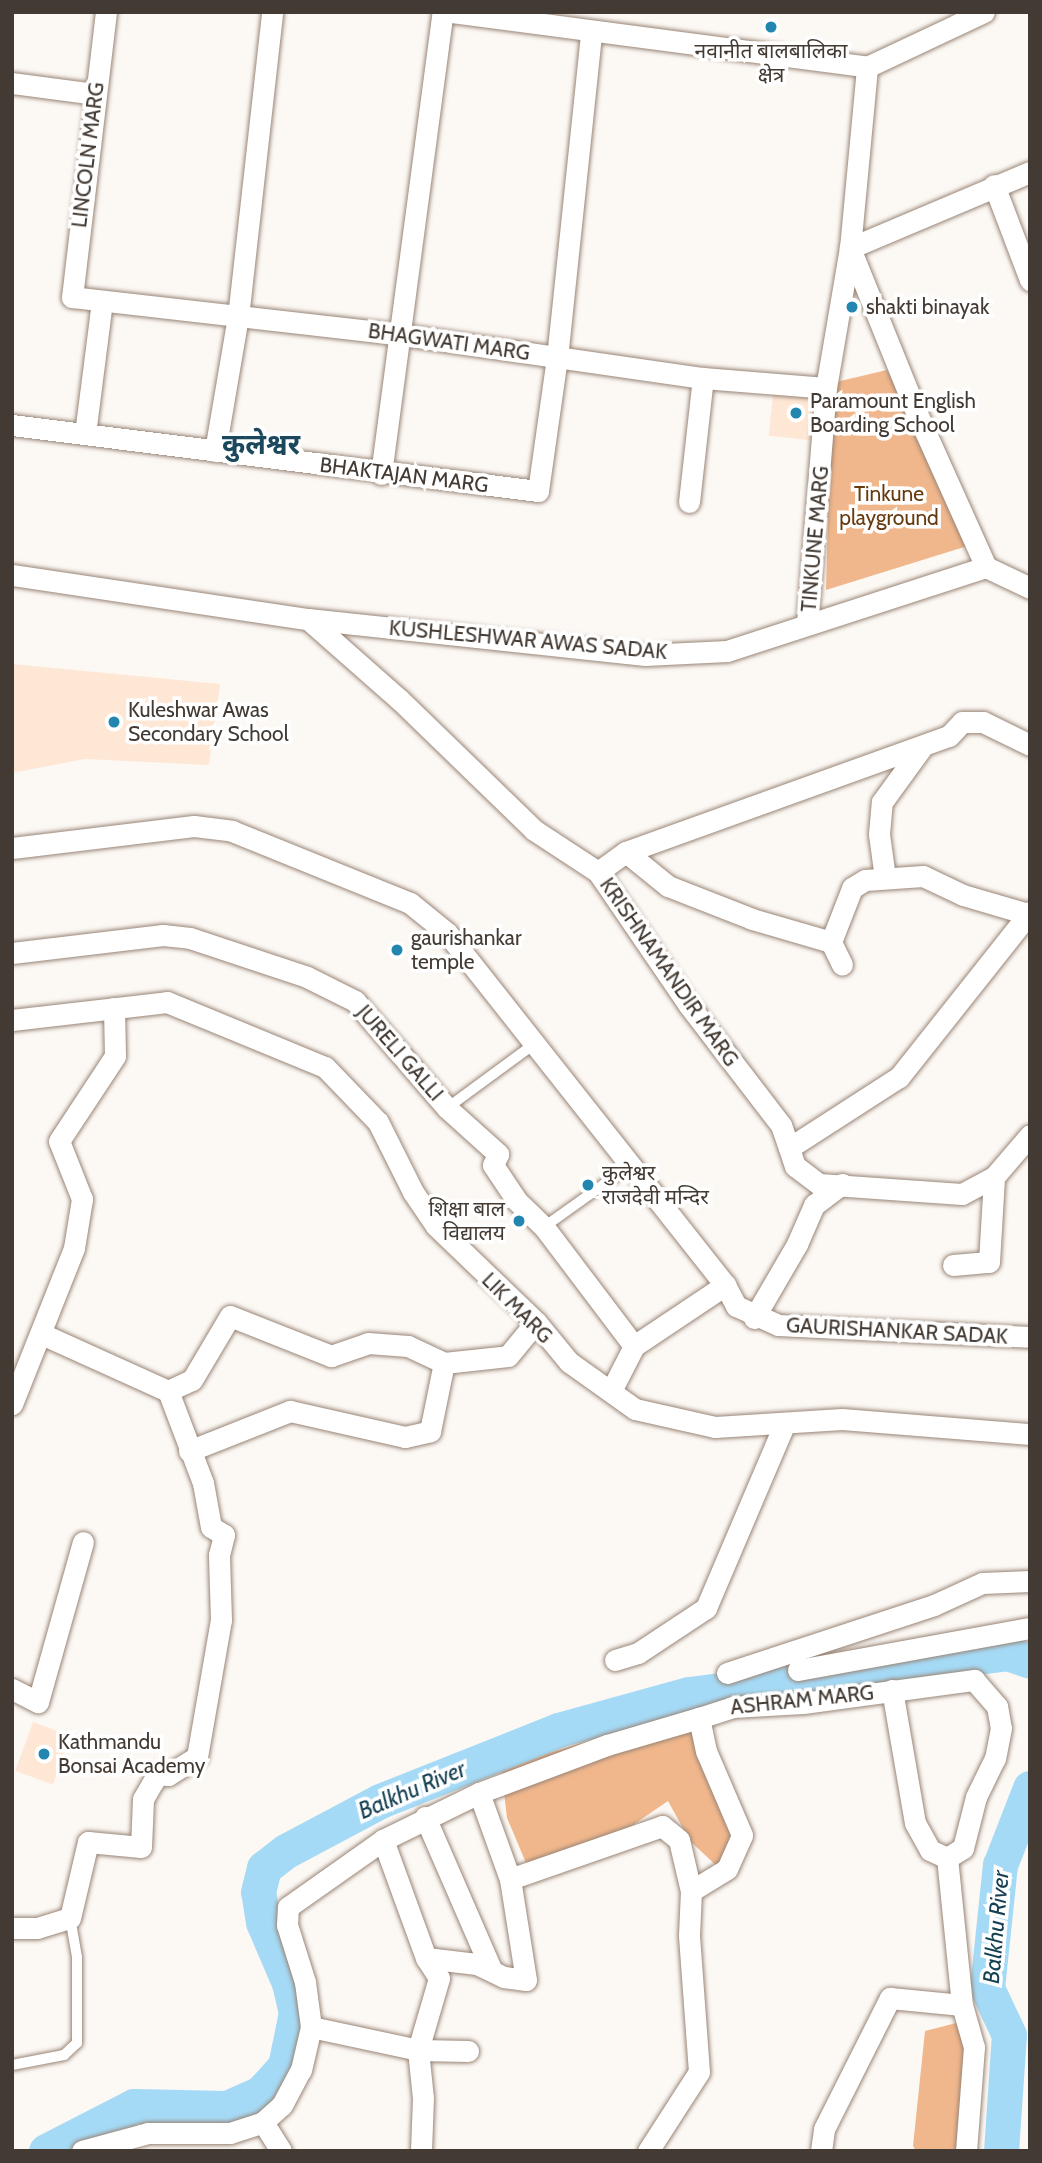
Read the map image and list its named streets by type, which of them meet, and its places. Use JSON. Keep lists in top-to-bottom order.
{
  "streets": {
    "street": [
      "LINCOLN MARG",
      "BHAGWATI MARG",
      "BHAKTAJAN MARG",
      "TINKUNE MARG",
      "KUSHLESHWAR AWAS SADAK",
      "KRISHNAMANDIR MARG",
      "JURELI GALLI",
      "LIK MARG",
      "GAURISHANKAR SADAK",
      "ASHRAM MARG"
    ]
  },
  "crossings": [
    ["LINCOLN MARG", "BHAGWATI MARG"],
    ["BHAGWATI MARG", "BHAKTAJAN MARG"],
    ["BHAGWATI MARG", "TINKUNE MARG"],
    ["TINKUNE MARG", "KUSHLESHWAR AWAS SADAK"],
    ["KUSHLESHWAR AWAS SADAK", "KRISHNAMANDIR MARG"]
  ],
  "districts": ["कुलेश्वर"],
  "water": ["Balkhu River"],
  "parks": ["Tinkune playground"],
  "places": [
    "नवानीत बालबालिका क्षेत्र",
    "shakti binayak",
    "Paramount English Boarding School",
    "Kuleshwar Awas Secondary School",
    "gaurishankar temple",
    "कुलेश्वर राजदेवी मन्दिर",
    "शिक्षा बाल विद्यालय",
    "Kathmandu Bonsai Academy"
  ]
}
